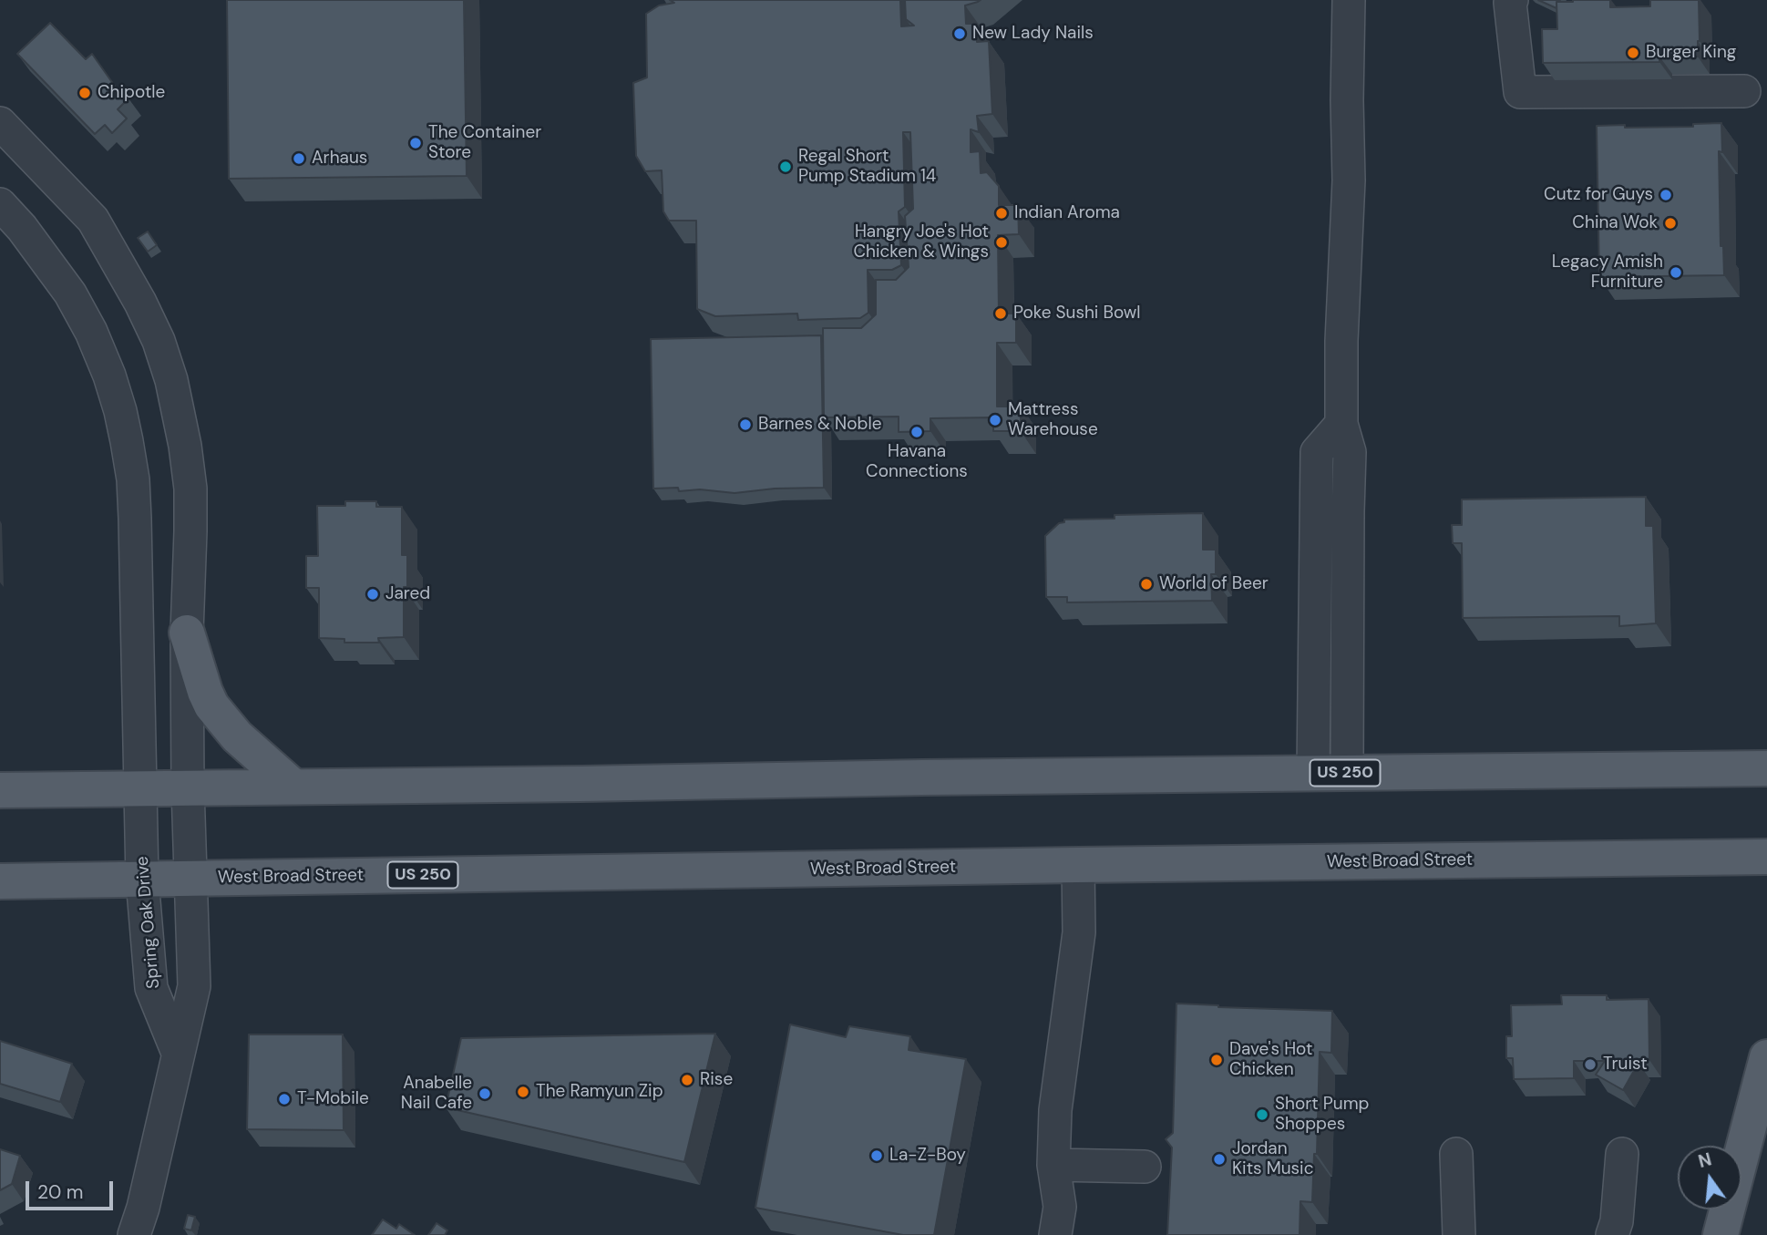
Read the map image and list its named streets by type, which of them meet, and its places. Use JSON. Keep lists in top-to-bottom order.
{
  "streets": {
    "main road": ["US 250", "West Broad Street"],
    "street": ["Spring Oak Drive"]
  },
  "crossings": [
    ["US 250", "Spring Oak Drive"],
    ["West Broad Street", "Spring Oak Drive"]
  ],
  "places": [
    "New Lady Nails",
    "Burger King",
    "Chipotle",
    "The Container Store",
    "Arhaus",
    "Regal Short Pump Stadium 14",
    "Cutz for Guys",
    "Indian Aroma",
    "China Wok",
    "Hangry Joe's Hot Chicken & Wings",
    "Legacy Amish Furniture",
    "Poke Sushi Bowl",
    "Mattress Warehouse",
    "Barnes & Noble",
    "Havana Connections",
    "World of Beer",
    "Jared",
    "Dave's Hot Chicken",
    "Truist",
    "Rise",
    "The Ramyun Zip",
    "Anabelle Nail Cafe",
    "T-Mobile",
    "Short Pump Shoppes",
    "La-Z-Boy",
    "Jordan Kits Music"
  ],
  "scale_bar": "20 m",
  "north": "top"
}
